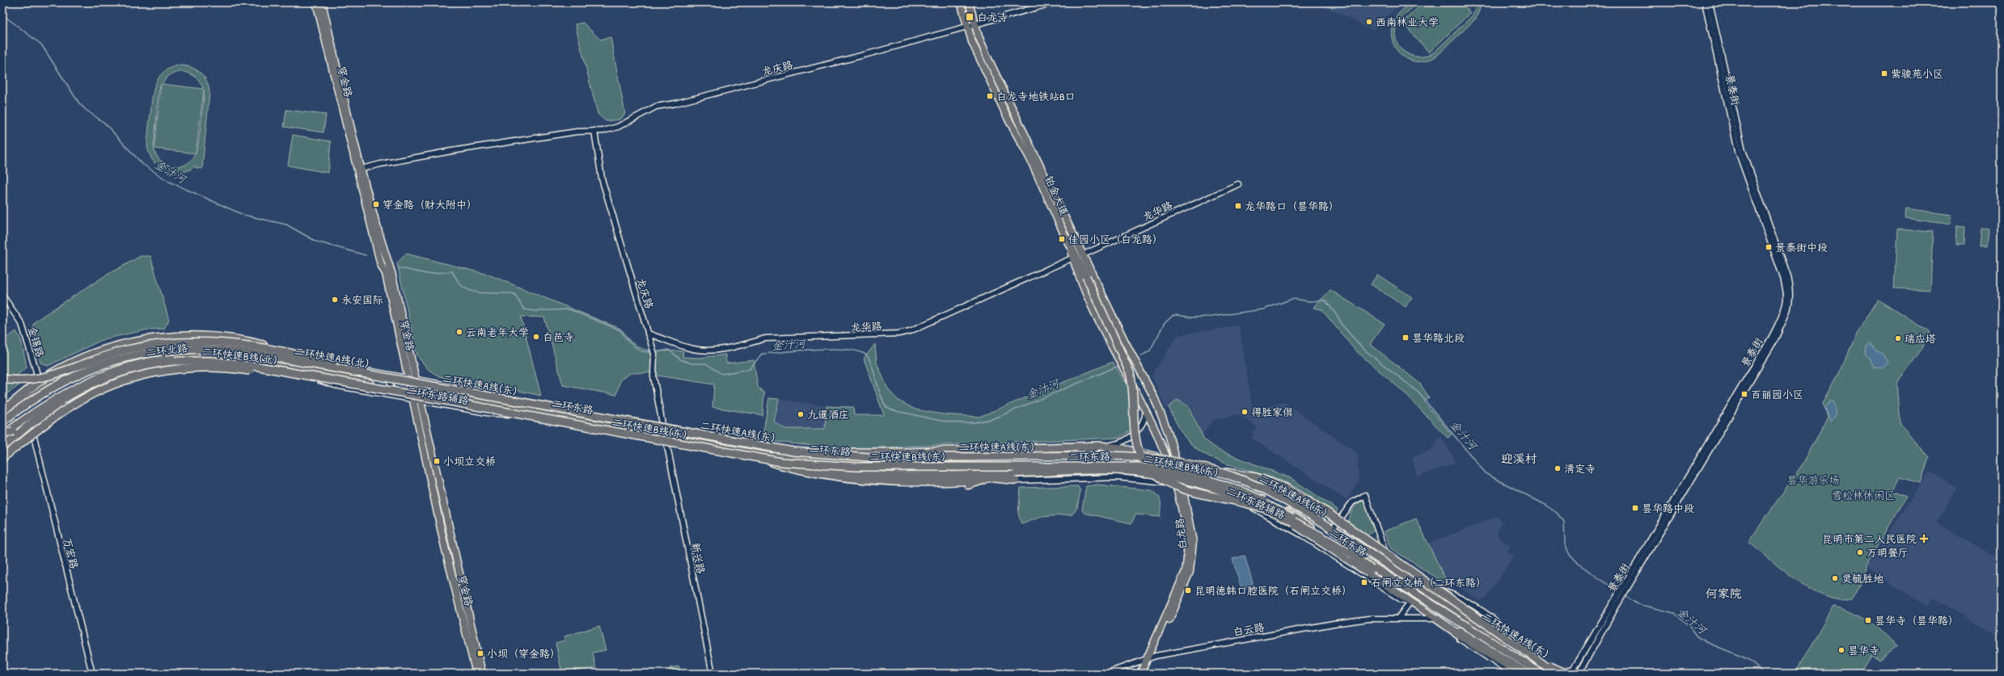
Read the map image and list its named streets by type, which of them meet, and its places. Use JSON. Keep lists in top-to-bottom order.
{
  "streets": {
    "highway": [
      "二环快速B线(北)",
      "二环快速A线(北)",
      "二环快速A线(东)",
      "二环快速B线(东)"
    ],
    "main road": [
      "穿金路",
      "铂金大道",
      "二环北路",
      "二环东路",
      "白龙路"
    ],
    "street": [
      "龙庆路",
      "景泰街",
      "龙华路",
      "金锡路",
      "二环东路辅路",
      "万宏路",
      "新兴路",
      "白云路"
    ]
  },
  "crossings": [
    ["龙庆路", "穿金路"],
    ["龙庆路", "铂金大道"],
    ["龙庆路", "龙华路"],
    ["穿金路", "二环东路辅路"],
    ["景泰街", "二环快速A线(东)"],
    ["铂金大道", "龙华路"],
    ["铂金大道", "白龙路"],
    ["二环北路", "二环东路辅路"],
    ["二环快速B线(北)", "二环东路辅路"],
    ["二环快速B线(北)", "二环快速B线(东)"],
    ["二环快速A线(北)", "二环快速A线(东)"],
    ["二环快速A线(北)", "二环东路辅路"],
    ["二环快速A线(东)", "二环东路辅路"],
    ["二环东路辅路", "二环东路"],
    ["二环东路辅路", "二环快速B线(东)"],
    ["二环东路辅路", "白龙路"],
    ["白龙路", "白云路"]
  ],
  "districts": ["迎溪村", "何家院"],
  "water": ["金汁河"],
  "parks": ["昙华游乐场", "雪松林休闲区"],
  "places": {
    "transit": [
      "白龙寺",
      "紫骏苑小区",
      "白龙寺地铁站B口",
      "穿金路（财大附中）",
      "龙华路口（昙华路）",
      "佳园小区（白龙路）",
      "景泰街中段",
      "昙华路北段",
      "百丽园小区",
      "小坝立交桥",
      "昙华路中段",
      "石闸立交桥（二环东路）",
      "昆明德韩口腔医院（石闸立交桥）",
      "昙华寺（昙华路）",
      "小坝（穿金路）"
    ],
    "other": [
      "西南林业大学",
      "永安国际",
      "云南老年大学",
      "白邑寺",
      "瑞应塔",
      "得胜家俱",
      "九暹酒庄",
      "清定寺",
      "万明餐厅",
      "灵毓胜地",
      "昙华寺"
    ],
    "health": ["昆明市第二人民医院"]
  }
}
